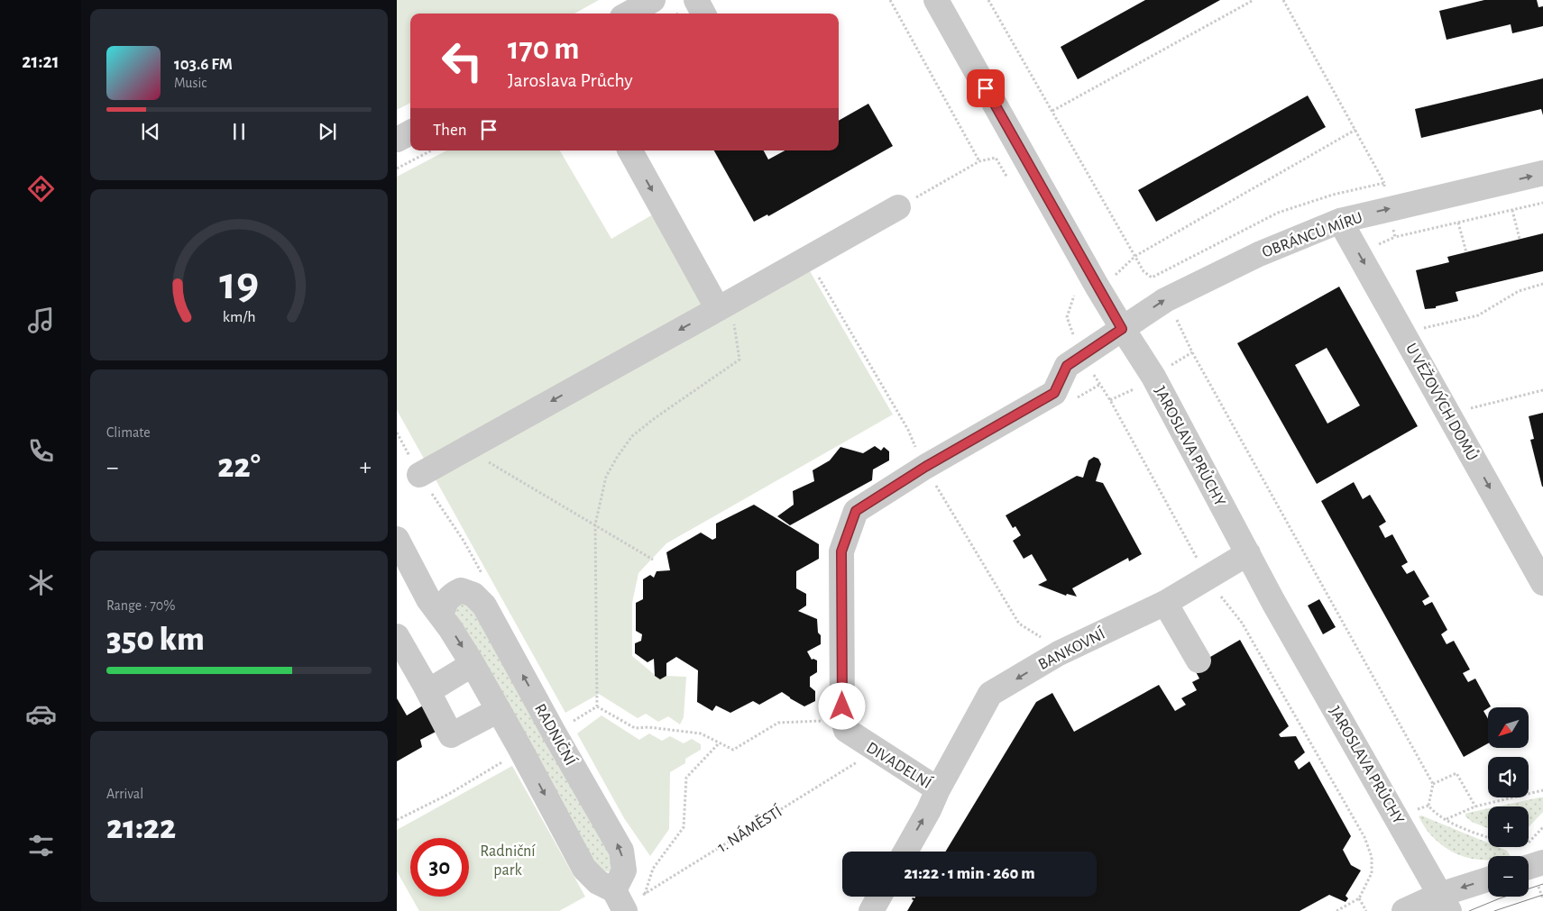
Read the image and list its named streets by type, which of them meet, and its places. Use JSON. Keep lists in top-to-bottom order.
{
  "streets": {
    "street": [
      "OBRÁNCŮ MÍRU",
      "U VĚŽOVÝCH DOMŮ",
      "JAROSLAVA PRŮCHY",
      "BANKOVNÍ",
      "RADNIČNÍ",
      "DIVADELNÍ"
    ],
    "path": ["1. NÁMĚSTÍ"]
  },
  "crossings": [
    ["OBRÁNCŮ MÍRU", "U VĚŽOVÝCH DOMŮ"],
    ["OBRÁNCŮ MÍRU", "JAROSLAVA PRŮCHY"],
    ["OBRÁNCŮ MÍRU", "DIVADELNÍ"],
    ["JAROSLAVA PRŮCHY", "BANKOVNÍ"],
    ["JAROSLAVA PRŮCHY", "DIVADELNÍ"],
    ["BANKOVNÍ", "DIVADELNÍ"],
    ["RADNIČNÍ", "1. NÁMĚSTÍ"],
    ["DIVADELNÍ", "1. NÁMĚSTÍ"]
  ],
  "one_way": ["OBRÁNCŮ MÍRU", "U VĚŽOVÝCH DOMŮ", "BANKOVNÍ"],
  "parks": ["Radniční park"],
  "north": "bottom left",
  "page": {
    "tabs": "21:21",
    "turn": ["170 m", "Jaroslava Průchy"],
    "song": ["103.6 FM", "Music"],
    "then": "Then",
    "tile": [
      "Climate",
      ["Range · 70%", "350 km"],
      ["Arrival", "21:22"]
    ],
    "heat": ["−", "22°", "+"],
    "map_buttons": ["+", "−"],
    "limit": "30",
    "trip": "21:22 · 1 min · 260 m",
    "gauge": ["19", "km/h"]
  }
}
